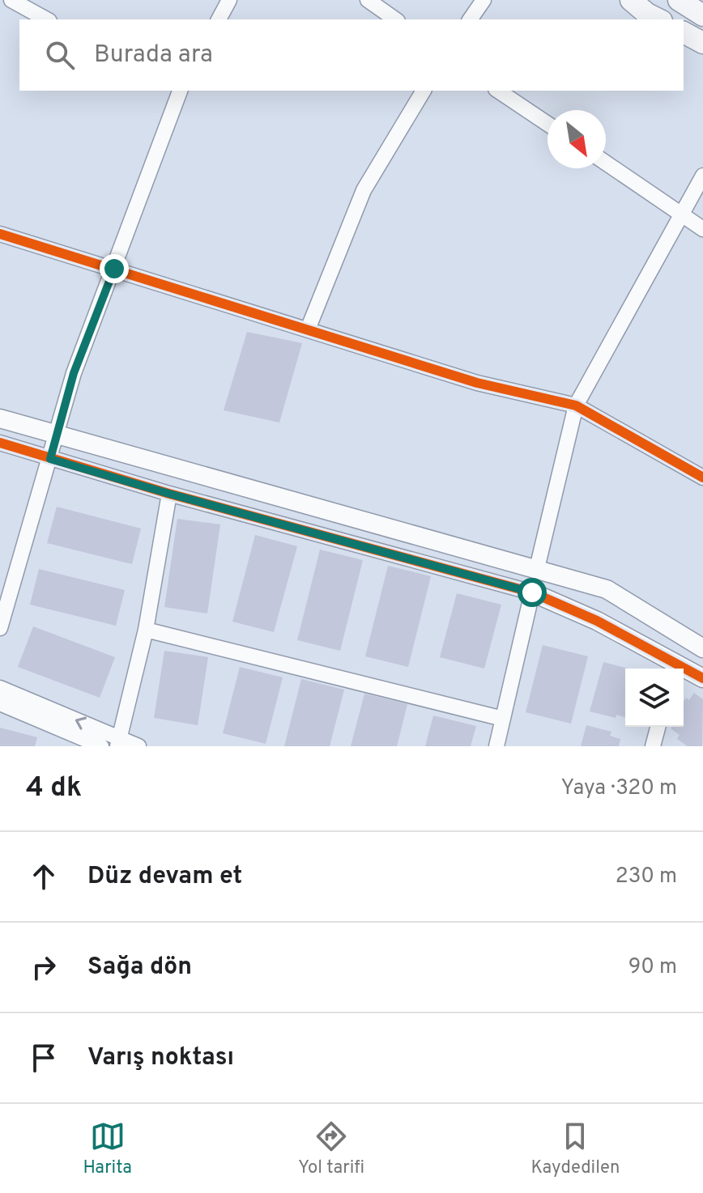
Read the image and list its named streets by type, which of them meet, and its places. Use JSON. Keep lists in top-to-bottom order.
{
  "north": "bottom right",
  "page": {
    "search": "Burada ara",
    "heading": ["4 dk", "Yaya · 320 m"],
    "list": [
      ["Düz devam et", "230 m"],
      ["Sağa dön", "90 m"],
      "Varış noktası"
    ],
    "nav": ["Harita", "Yol tarifi", "Kaydedilen"]
  }
}
